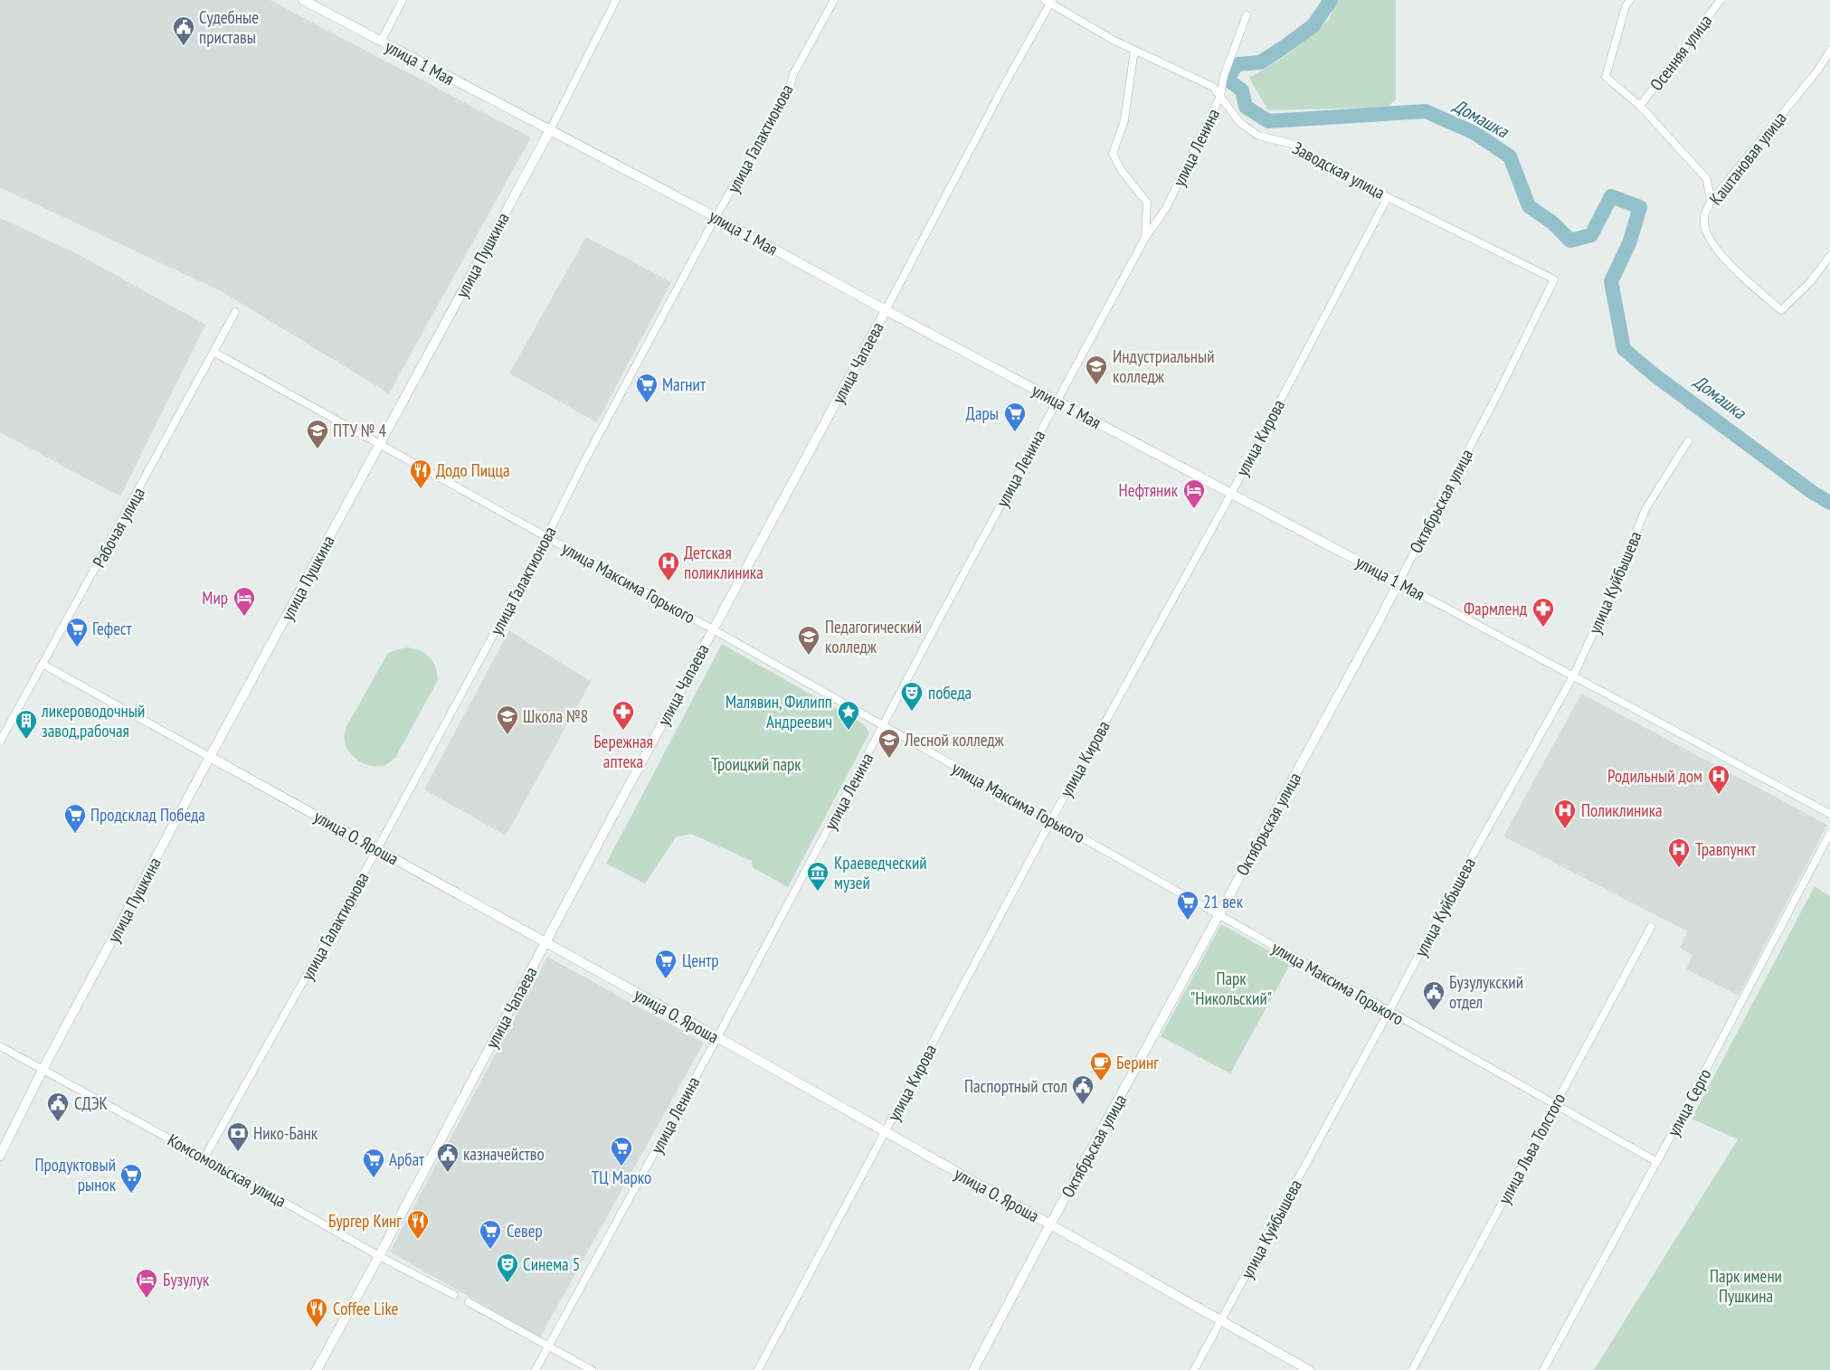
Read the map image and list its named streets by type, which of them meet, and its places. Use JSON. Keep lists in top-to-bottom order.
{
  "streets": {
    "main road": [
      "улица 1 Мая",
      "улица Пушкина",
      "улица Чапаева",
      "Октябрьская улица",
      "улица О. Яроша"
    ],
    "street": [
      "Осенняя улица",
      "улица Галактионова",
      "улица Ленина",
      "Каштановая улица",
      "Заводская улица",
      "улица Кирова",
      "Рабочая улица",
      "улица Максима Горького",
      "улица Куйбышева",
      "улица Серго",
      "улица Льва Толстого",
      "Комсомольская улица"
    ]
  },
  "crossings": [
    ["улица 1 Мая", "улица Галактионова"],
    ["улица 1 Мая", "улица Ленина"],
    ["улица 1 Мая", "улица Пушкина"],
    ["улица 1 Мая", "улица Чапаева"],
    ["улица 1 Мая", "улица Кирова"],
    ["улица 1 Мая", "Октябрьская улица"],
    ["улица 1 Мая", "улица Куйбышева"],
    ["улица Галактионова", "улица Максима Горького"],
    ["улица Галактионова", "улица О. Яроша"],
    ["улица Галактионова", "Комсомольская улица"],
    ["улица Ленина", "Заводская улица"],
    ["улица Ленина", "улица Максима Горького"],
    ["улица Ленина", "улица О. Яроша"],
    ["Заводская улица", "улица Чапаева"],
    ["Заводская улица", "улица Кирова"],
    ["Заводская улица", "Октябрьская улица"],
    ["улица Пушкина", "улица Максима Горького"],
    ["улица Пушкина", "улица О. Яроша"],
    ["улица Пушкина", "Комсомольская улица"],
    ["улица Чапаева", "улица Максима Горького"],
    ["улица Чапаева", "улица О. Яроша"],
    ["улица Чапаева", "Комсомольская улица"],
    ["улица Кирова", "улица Максима Горького"],
    ["улица Кирова", "улица О. Яроша"],
    ["Октябрьская улица", "улица Максима Горького"],
    ["Октябрьская улица", "улица О. Яроша"],
    ["Рабочая улица", "улица Максима Горького"],
    ["Рабочая улица", "улица О. Яроша"],
    ["улица Максима Горького", "улица Куйбышева"],
    ["улица Максима Горького", "улица Серго"],
    ["улица Максима Горького", "улица Льва Толстого"],
    ["улица Куйбышева", "улица О. Яроша"]
  ],
  "water": ["Домашка"],
  "parks": ["Троицкий парк", "Парк \"Никольский\"", "Парк имени Пушкина"],
  "places": {
    "public building": [
      "Судебные приставы",
      "Бузулукский отдел",
      "Паспортный стол",
      "СДЭК",
      "казначейство"
    ],
    "school or university": [
      "Индустриальный колледж",
      "ПТУ № 4",
      "Педагогический колледж",
      "Школа №8",
      "Лесной колледж"
    ],
    "supermarket": [
      "Магнит",
      "Дары",
      "Гефест",
      "Продсклад Победа",
      "21 век",
      "Центр",
      "ТЦ Марко",
      "Арбат",
      "Продуктовый рынок",
      "Север"
    ],
    "restaurant": ["Додо Пицца", "Бургер Кинг", "Coffee Like"],
    "hotel": ["Нефтяник", "Мир", "Бузулук"],
    "hospital": [
      "Детская поликлиника",
      "Родильный дом",
      "Поликлиника",
      "Травпункт"
    ],
    "pharmacy": ["Фармленд", "Бережная аптека"],
    "theatre": ["победа", "Синема 5"],
    "place": ["Малявин, Филипп Андреевич"],
    "building": ["ликероводочный завод,рабочая"],
    "museum": ["Краеведческий музей"],
    "cafe": ["Беринг"],
    "bank": ["Нико-Банк"]
  }
}
